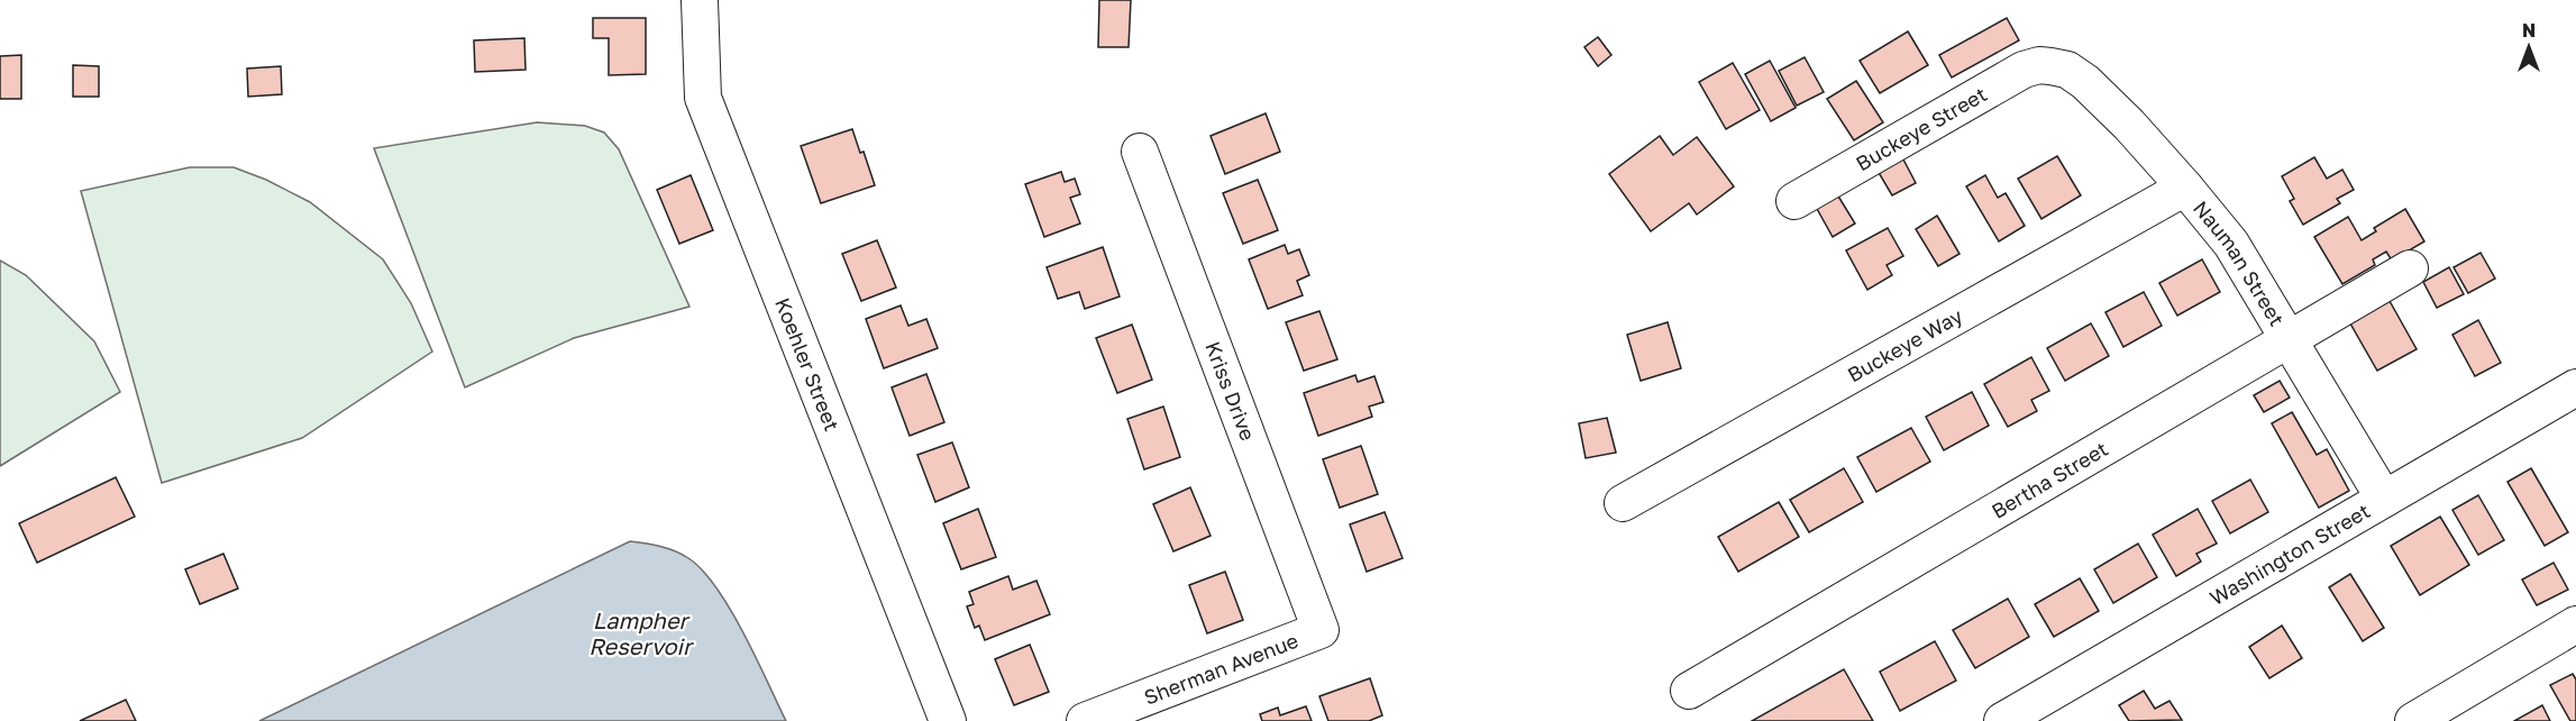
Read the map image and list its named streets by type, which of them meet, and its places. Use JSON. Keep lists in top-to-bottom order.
{
  "streets": {
    "street": [
      "Buckeye Street",
      "Nauman Street",
      "Buckeye Way",
      "Koehler Street",
      "Kriss Drive",
      "Bertha Street",
      "Washington Street",
      "Sherman Avenue"
    ]
  },
  "crossings": [
    ["Buckeye Street", "Nauman Street"],
    ["Nauman Street", "Buckeye Way"],
    ["Nauman Street", "Bertha Street"],
    ["Nauman Street", "Washington Street"],
    ["Kriss Drive", "Sherman Avenue"]
  ],
  "water": ["Lampher Reservoir"],
  "north": "top"
}
